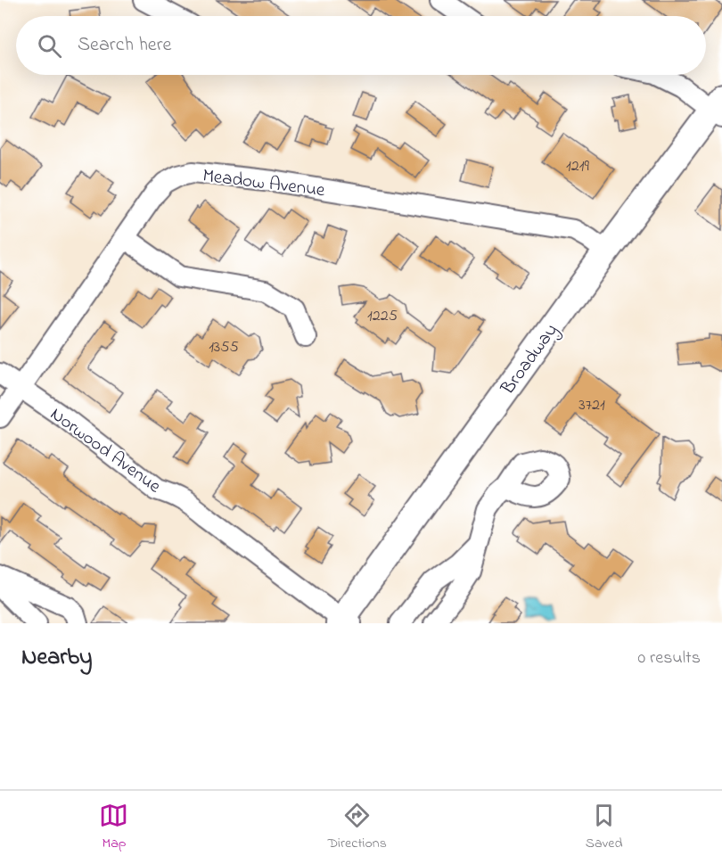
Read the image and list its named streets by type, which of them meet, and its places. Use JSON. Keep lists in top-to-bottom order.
{
  "streets": {
    "main road": ["Broadway"],
    "street": ["Meadow Avenue", "Norwood Avenue"]
  },
  "crossings": [
    ["Meadow Avenue", "Broadway"],
    ["Meadow Avenue", "Norwood Avenue"],
    ["Broadway", "Norwood Avenue"]
  ],
  "house_numbers": [
    "1219",
    "1225",
    "1355",
    "3721"
  ],
  "page": {
    "search": "Search here",
    "heading": ["Nearby", "0 results"],
    "nav": ["Map", "Directions", "Saved"]
  }
}
